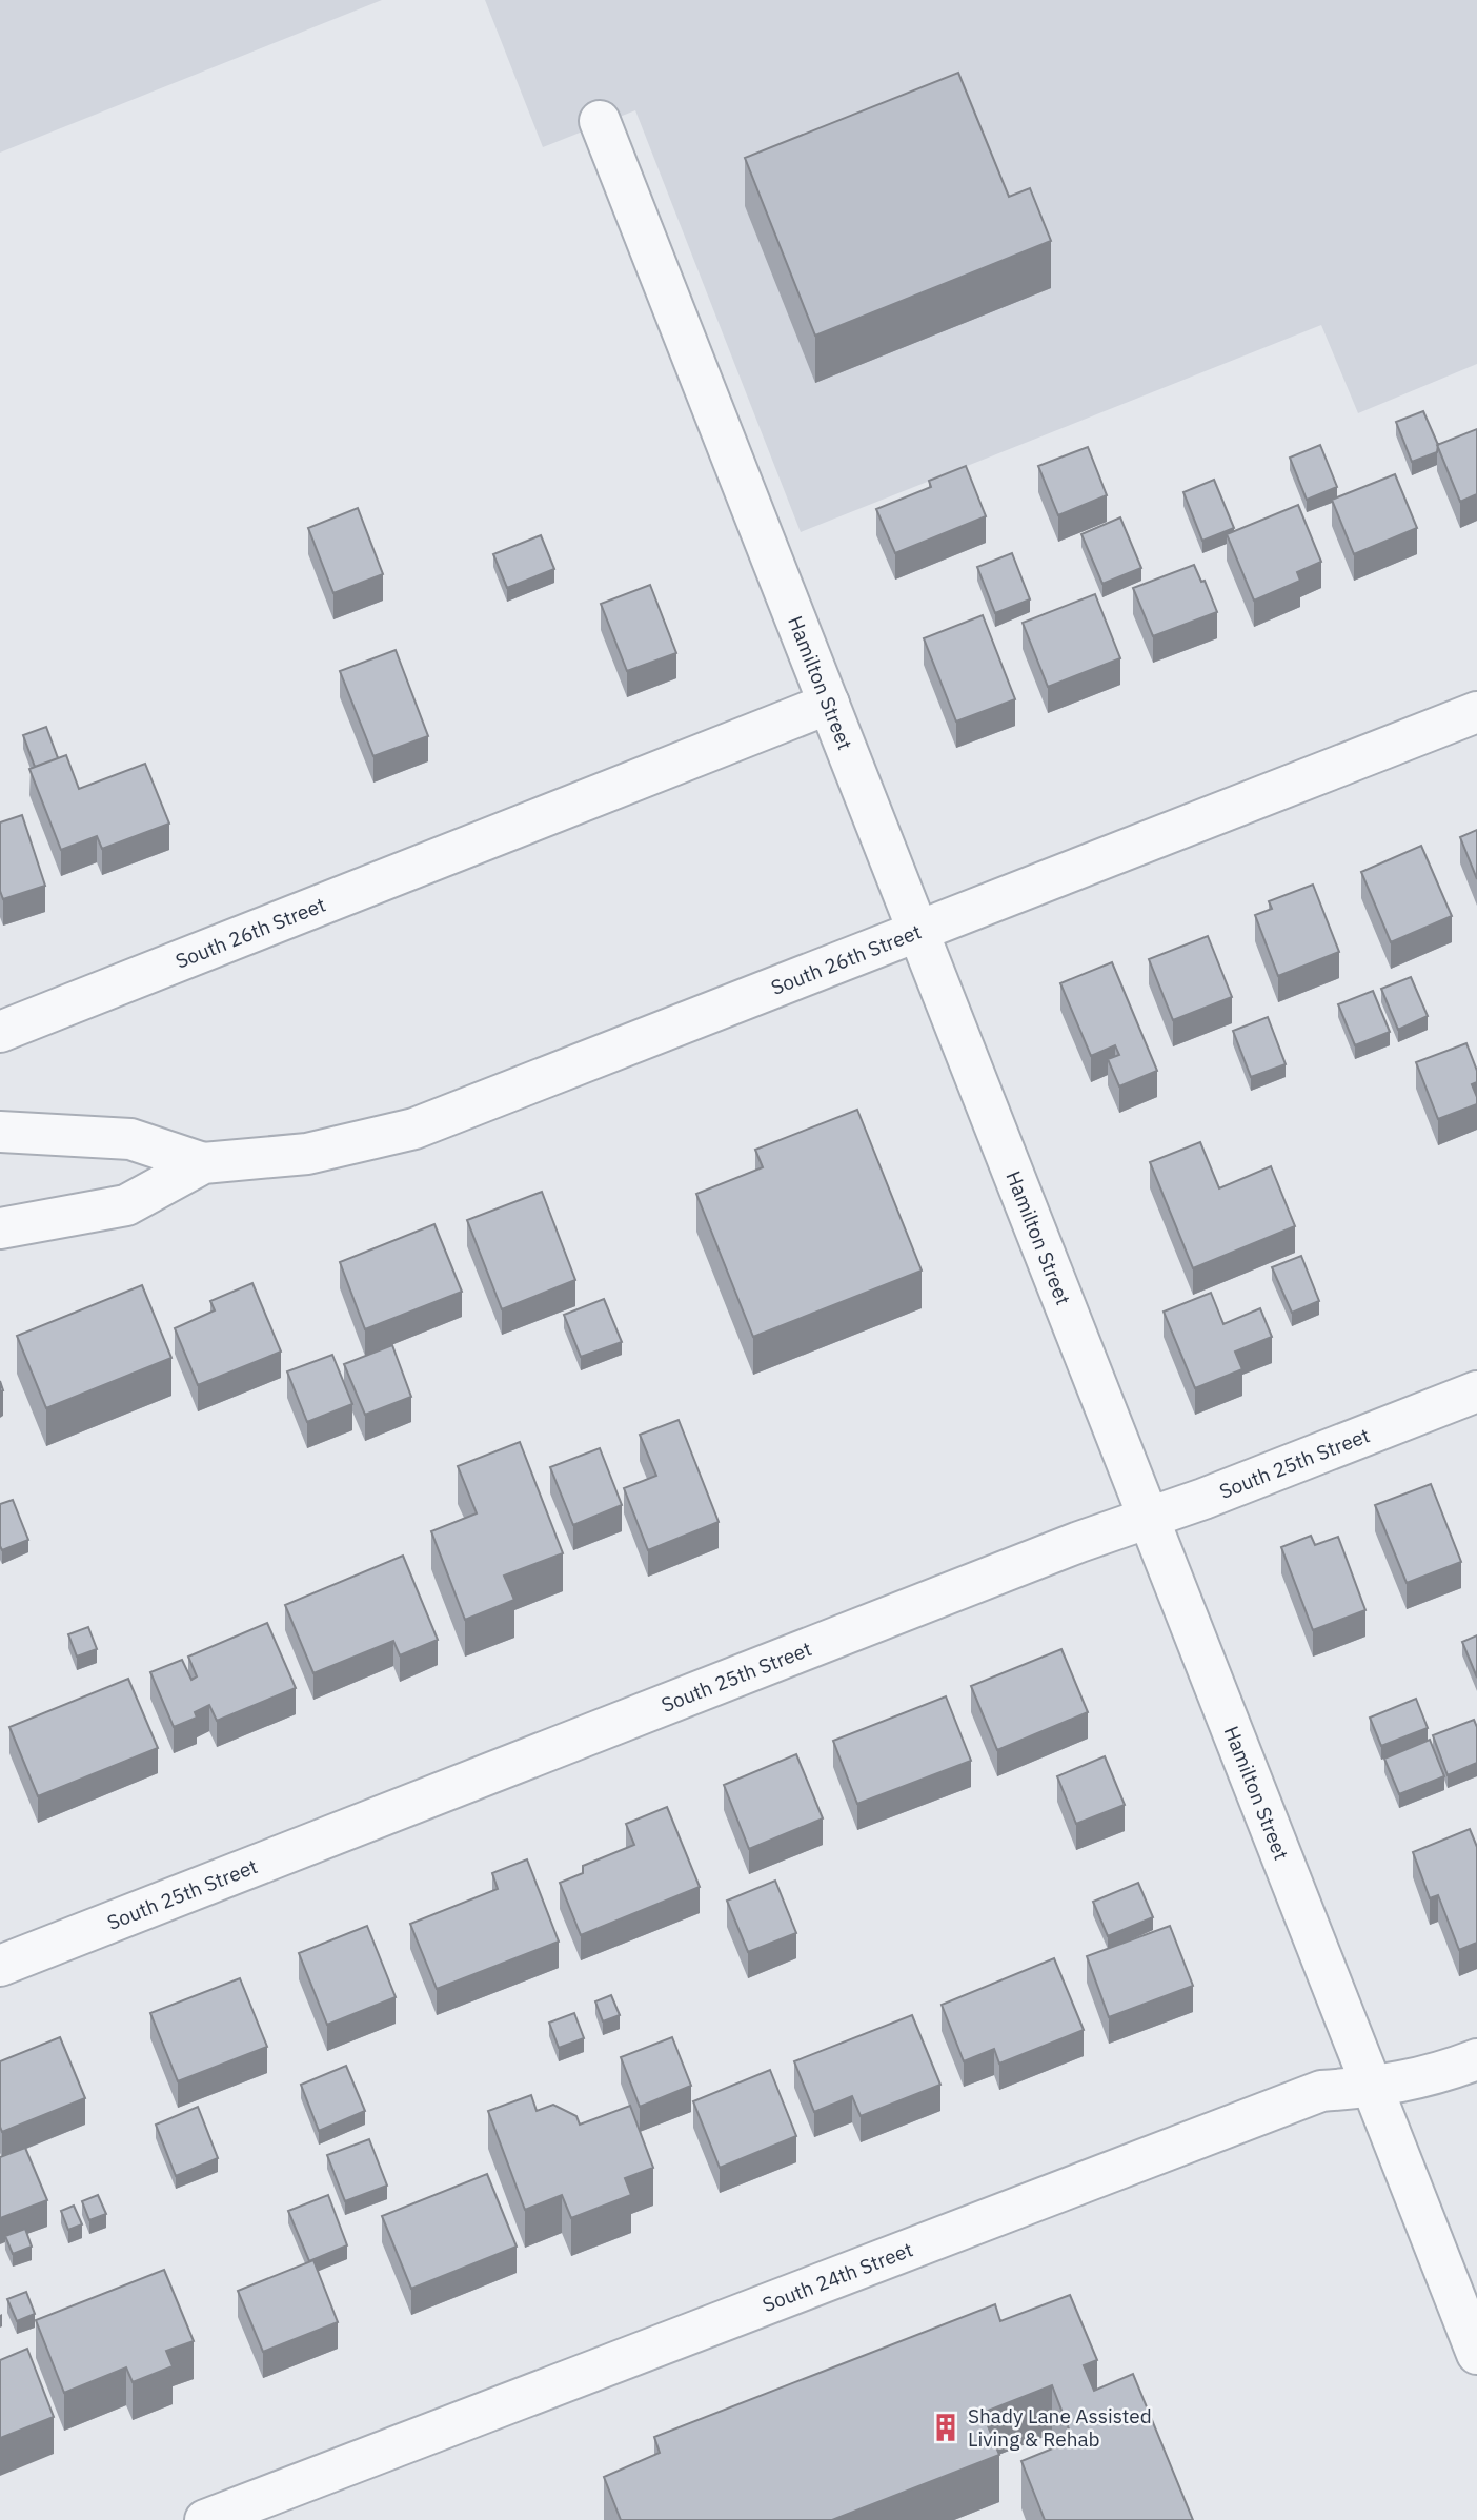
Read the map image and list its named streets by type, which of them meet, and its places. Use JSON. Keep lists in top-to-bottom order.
{
  "streets": {
    "street": [
      "Hamilton Street",
      "South 26th Street",
      "South 25th Street",
      "South 24th Street"
    ]
  },
  "crossings": [
    ["Hamilton Street", "South 26th Street"],
    ["Hamilton Street", "South 25th Street"],
    ["Hamilton Street", "South 24th Street"]
  ],
  "places": {
    "building": ["Shady Lane Assisted Living & Rehab"]
  }
}
